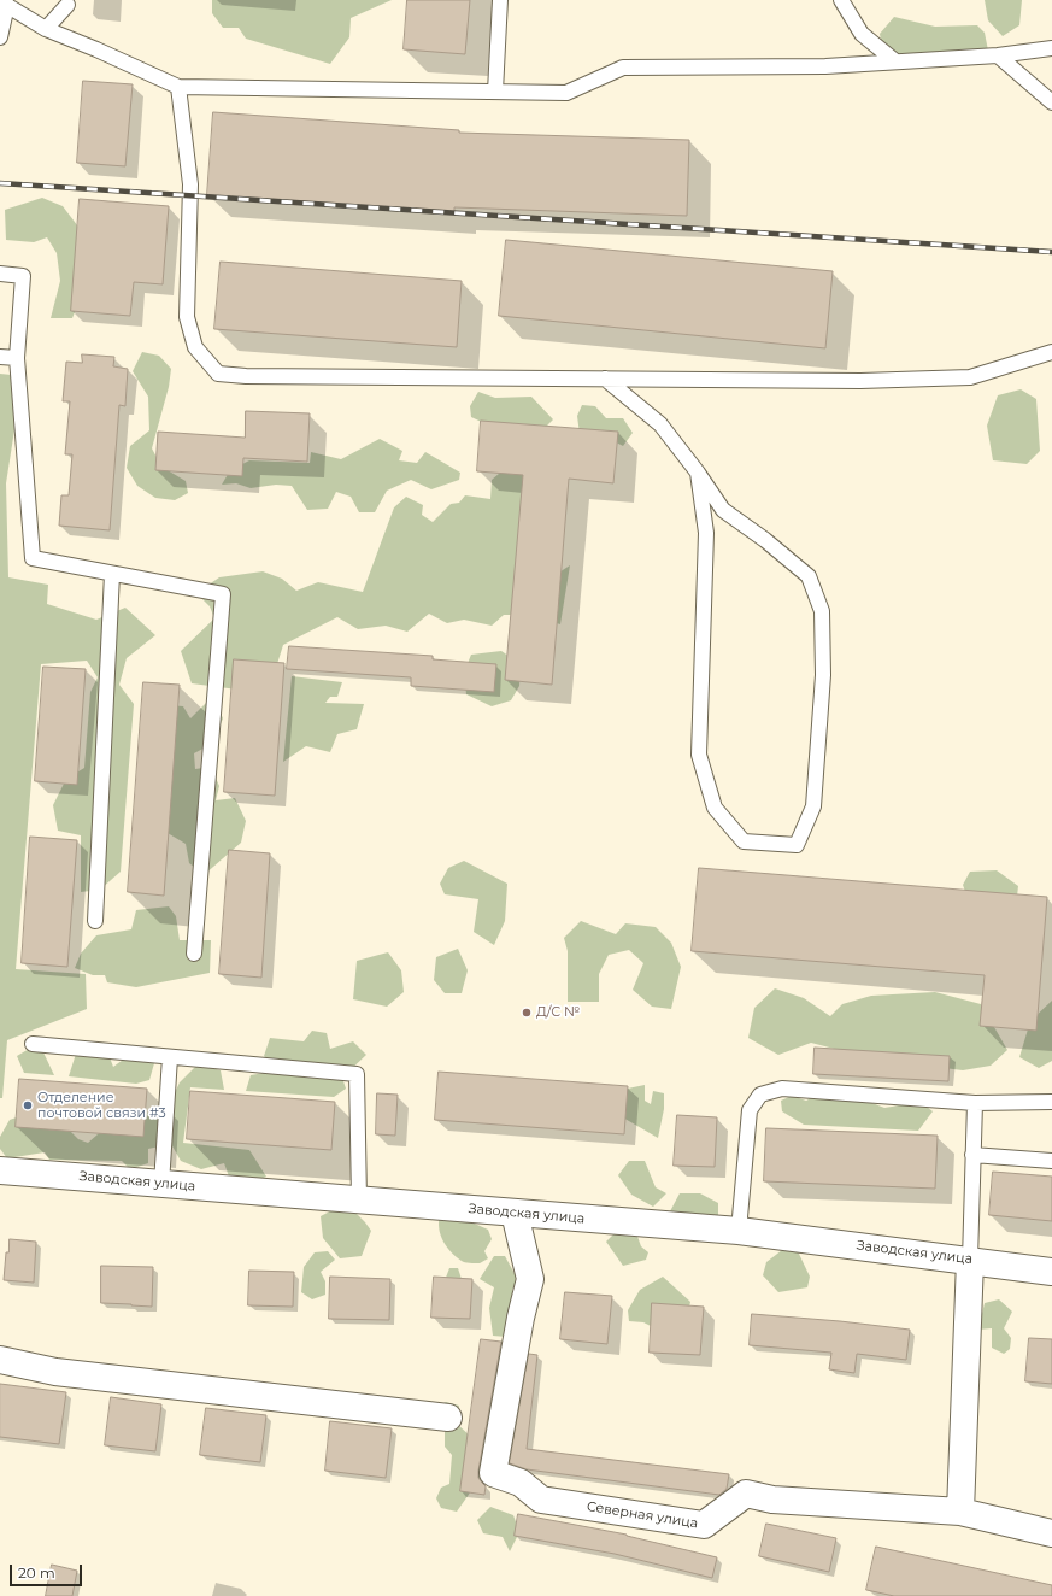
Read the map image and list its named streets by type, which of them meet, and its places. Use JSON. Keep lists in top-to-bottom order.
{
  "streets": {
    "street": ["Заводская улица", "Северная улица"]
  },
  "crossings": [
    ["Заводская улица", "Северная улица"]
  ],
  "places": ["Д/С №", "Отделение почтовой связи #3"],
  "scale_bar": "20 m"
}
